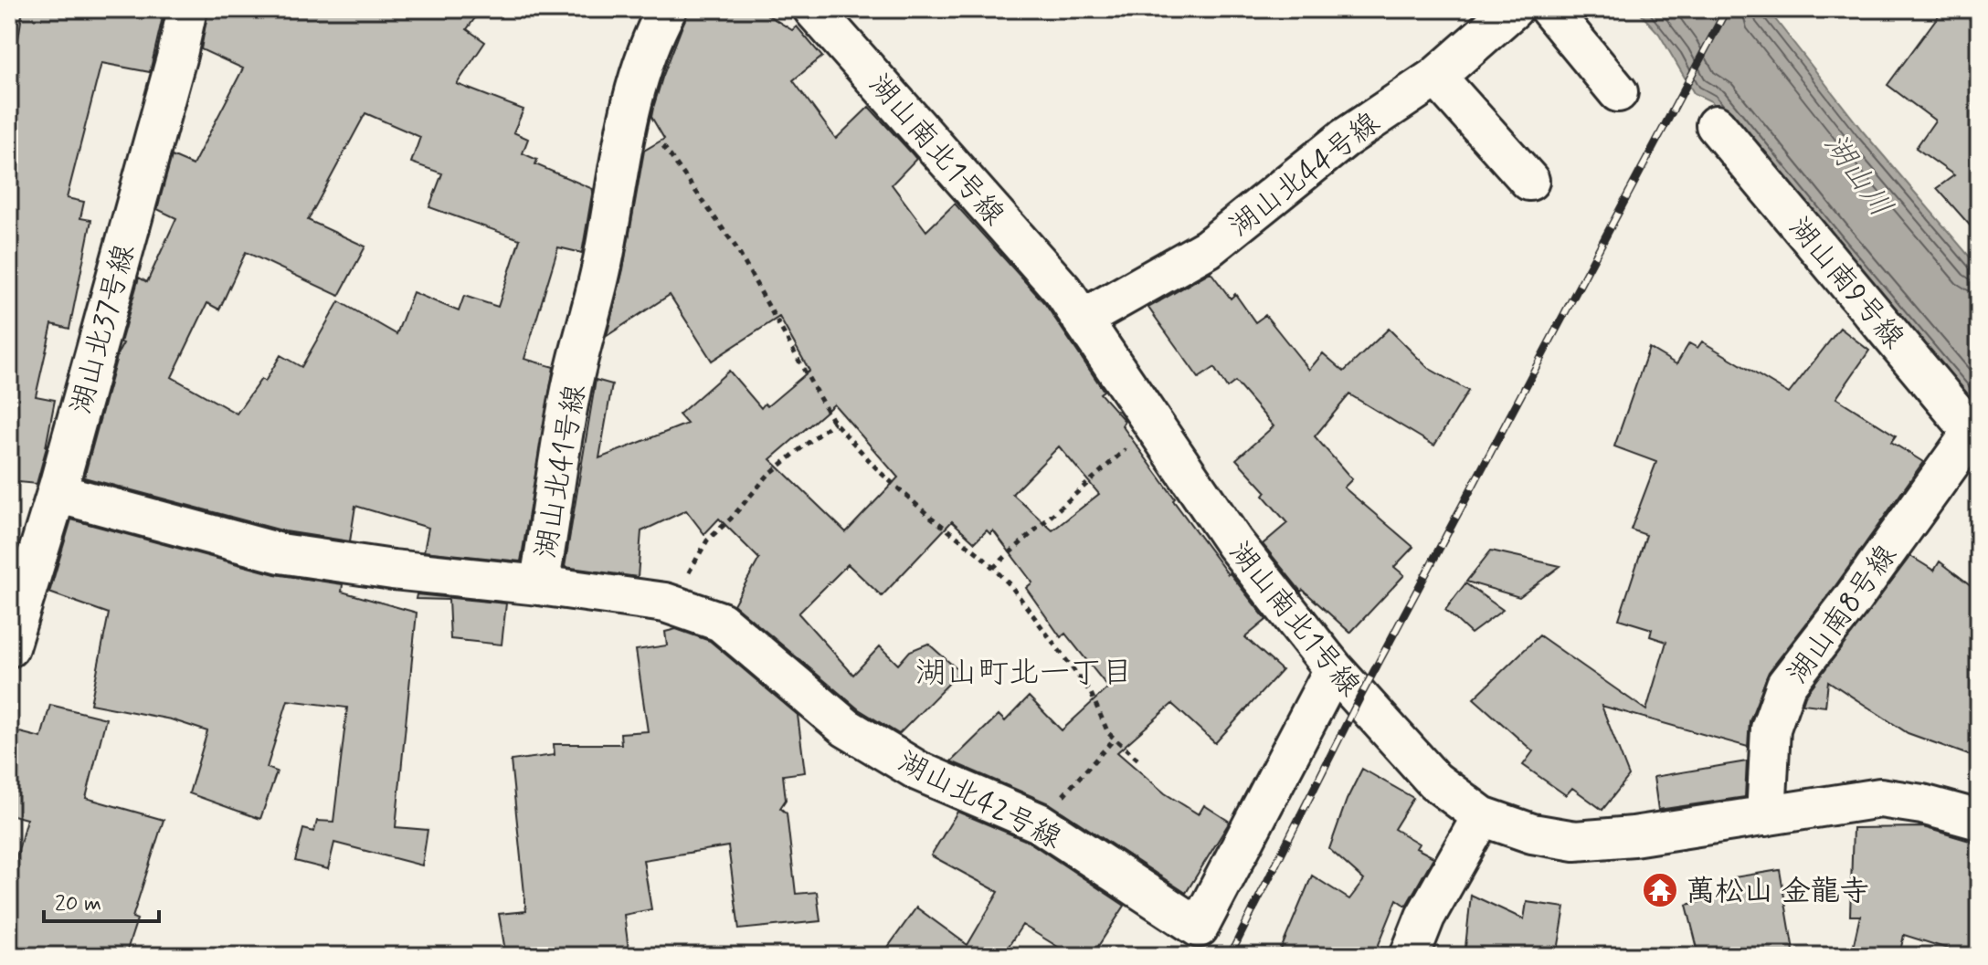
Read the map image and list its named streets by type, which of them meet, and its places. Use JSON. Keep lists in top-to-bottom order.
{
  "streets": {
    "street": [
      "湖山南北1号線",
      "湖山北44号線",
      "湖山南9号線",
      "湖山北37号線",
      "湖山北41号線",
      "湖山南8号線",
      "湖山北42号線"
    ]
  },
  "crossings": [
    ["湖山南北1号線", "湖山北44号線"],
    ["湖山南北1号線", "湖山南8号線"],
    ["湖山南北1号線", "湖山北42号線"],
    ["湖山南9号線", "湖山南8号線"],
    ["湖山北37号線", "湖山北41号線"],
    ["湖山北41号線", "湖山北42号線"]
  ],
  "districts": ["湖山町北一丁目"],
  "water": ["湖山川"],
  "places": {
    "temple": ["萬松山 金龍寺"]
  },
  "scale_bar": "20 m"
}
